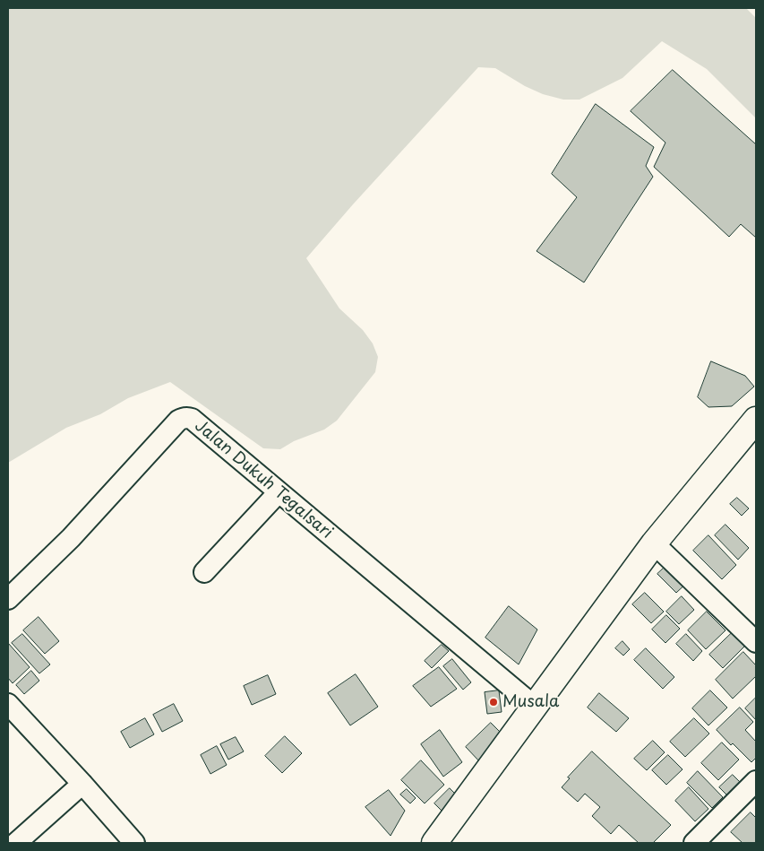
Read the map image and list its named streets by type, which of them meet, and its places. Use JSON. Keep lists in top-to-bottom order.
{
  "streets": {
    "street": ["Jalan Dukuh Tegalsari"]
  },
  "places": ["Musala"]
}
